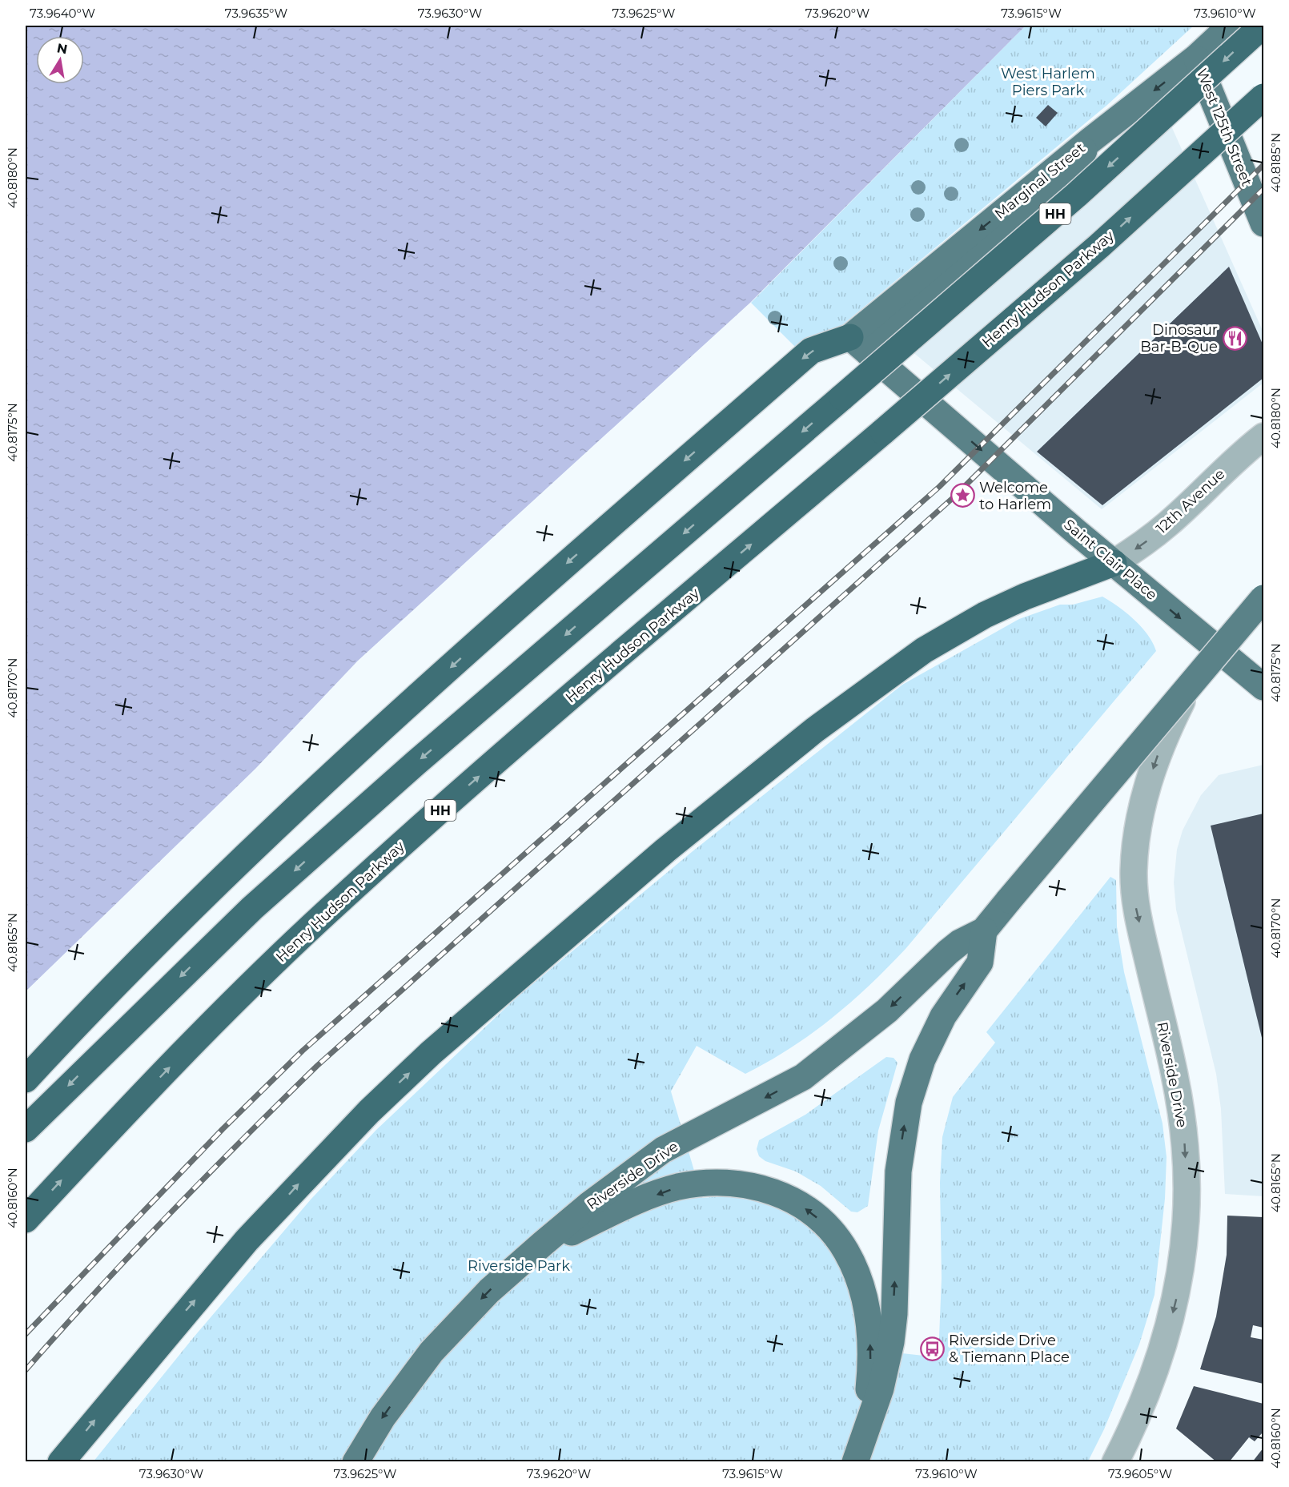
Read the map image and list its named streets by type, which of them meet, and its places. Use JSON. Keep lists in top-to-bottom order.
{
  "streets": {
    "highway": ["HH", "Henry Hudson Parkway"],
    "main road": [
      "West 125th Street",
      "Marginal Street",
      "Saint Clair Place",
      "Riverside Drive"
    ],
    "street": ["12th Avenue"]
  },
  "crossings": [
    ["West 125th Street", "Marginal Street"],
    ["Marginal Street", "Saint Clair Place"],
    ["12th Avenue", "Saint Clair Place"],
    ["Saint Clair Place", "Riverside Drive"]
  ],
  "one_way": ["Marginal Street", "Saint Clair Place", "Riverside Drive"],
  "parks": ["West Harlem Piers Park", "Riverside Park"],
  "places": {
    "restaurant": ["Dinosaur Bar-B-Que"],
    "place": ["Welcome to Harlem"],
    "bus stop": ["Riverside Drive & Tiemann Place"]
  },
  "north": "top",
  "coordinates": [
    "73.9640°W",
    "73.9635°W",
    "73.9630°W",
    "73.9625°W",
    "73.9620°W",
    "73.9615°W",
    "73.9610°W",
    "40.8185°N",
    "40.8180°N",
    "40.8175°N",
    "40.8170°N",
    "40.8165°N",
    "40.8160°N",
    "73.9605°W"
  ]
}
